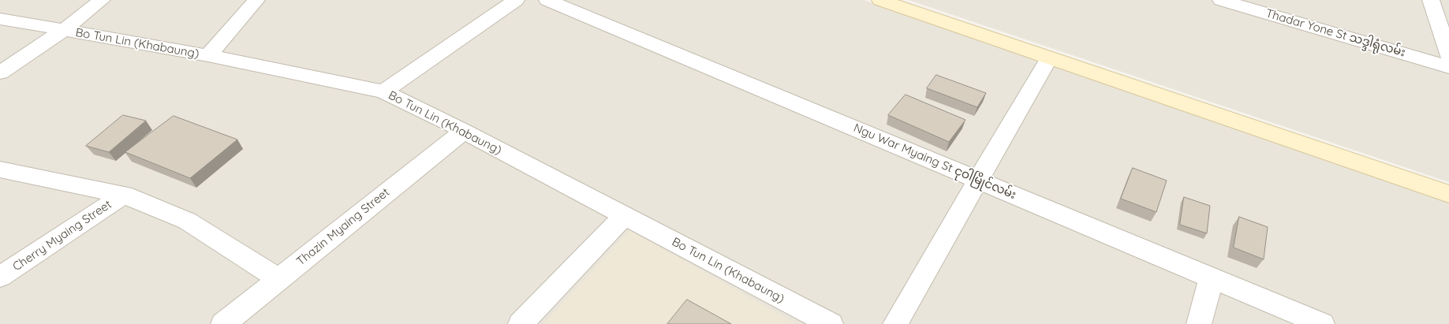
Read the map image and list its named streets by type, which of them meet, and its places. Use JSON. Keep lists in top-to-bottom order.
{
  "streets": {
    "street": [
      "Thadar Yone St သဒ္ဒါရုံလမ်း",
      "Bo Tun Lin (Khabaung)",
      "Ngu War Myaing St ငုဝါမြိုင်လမ်း",
      "Thazin Myaing Street",
      "Cherry Myaing Street"
    ]
  },
  "crossings": [
    ["Bo Tun Lin (Khabaung)", "Thazin Myaing Street"]
  ]
}
